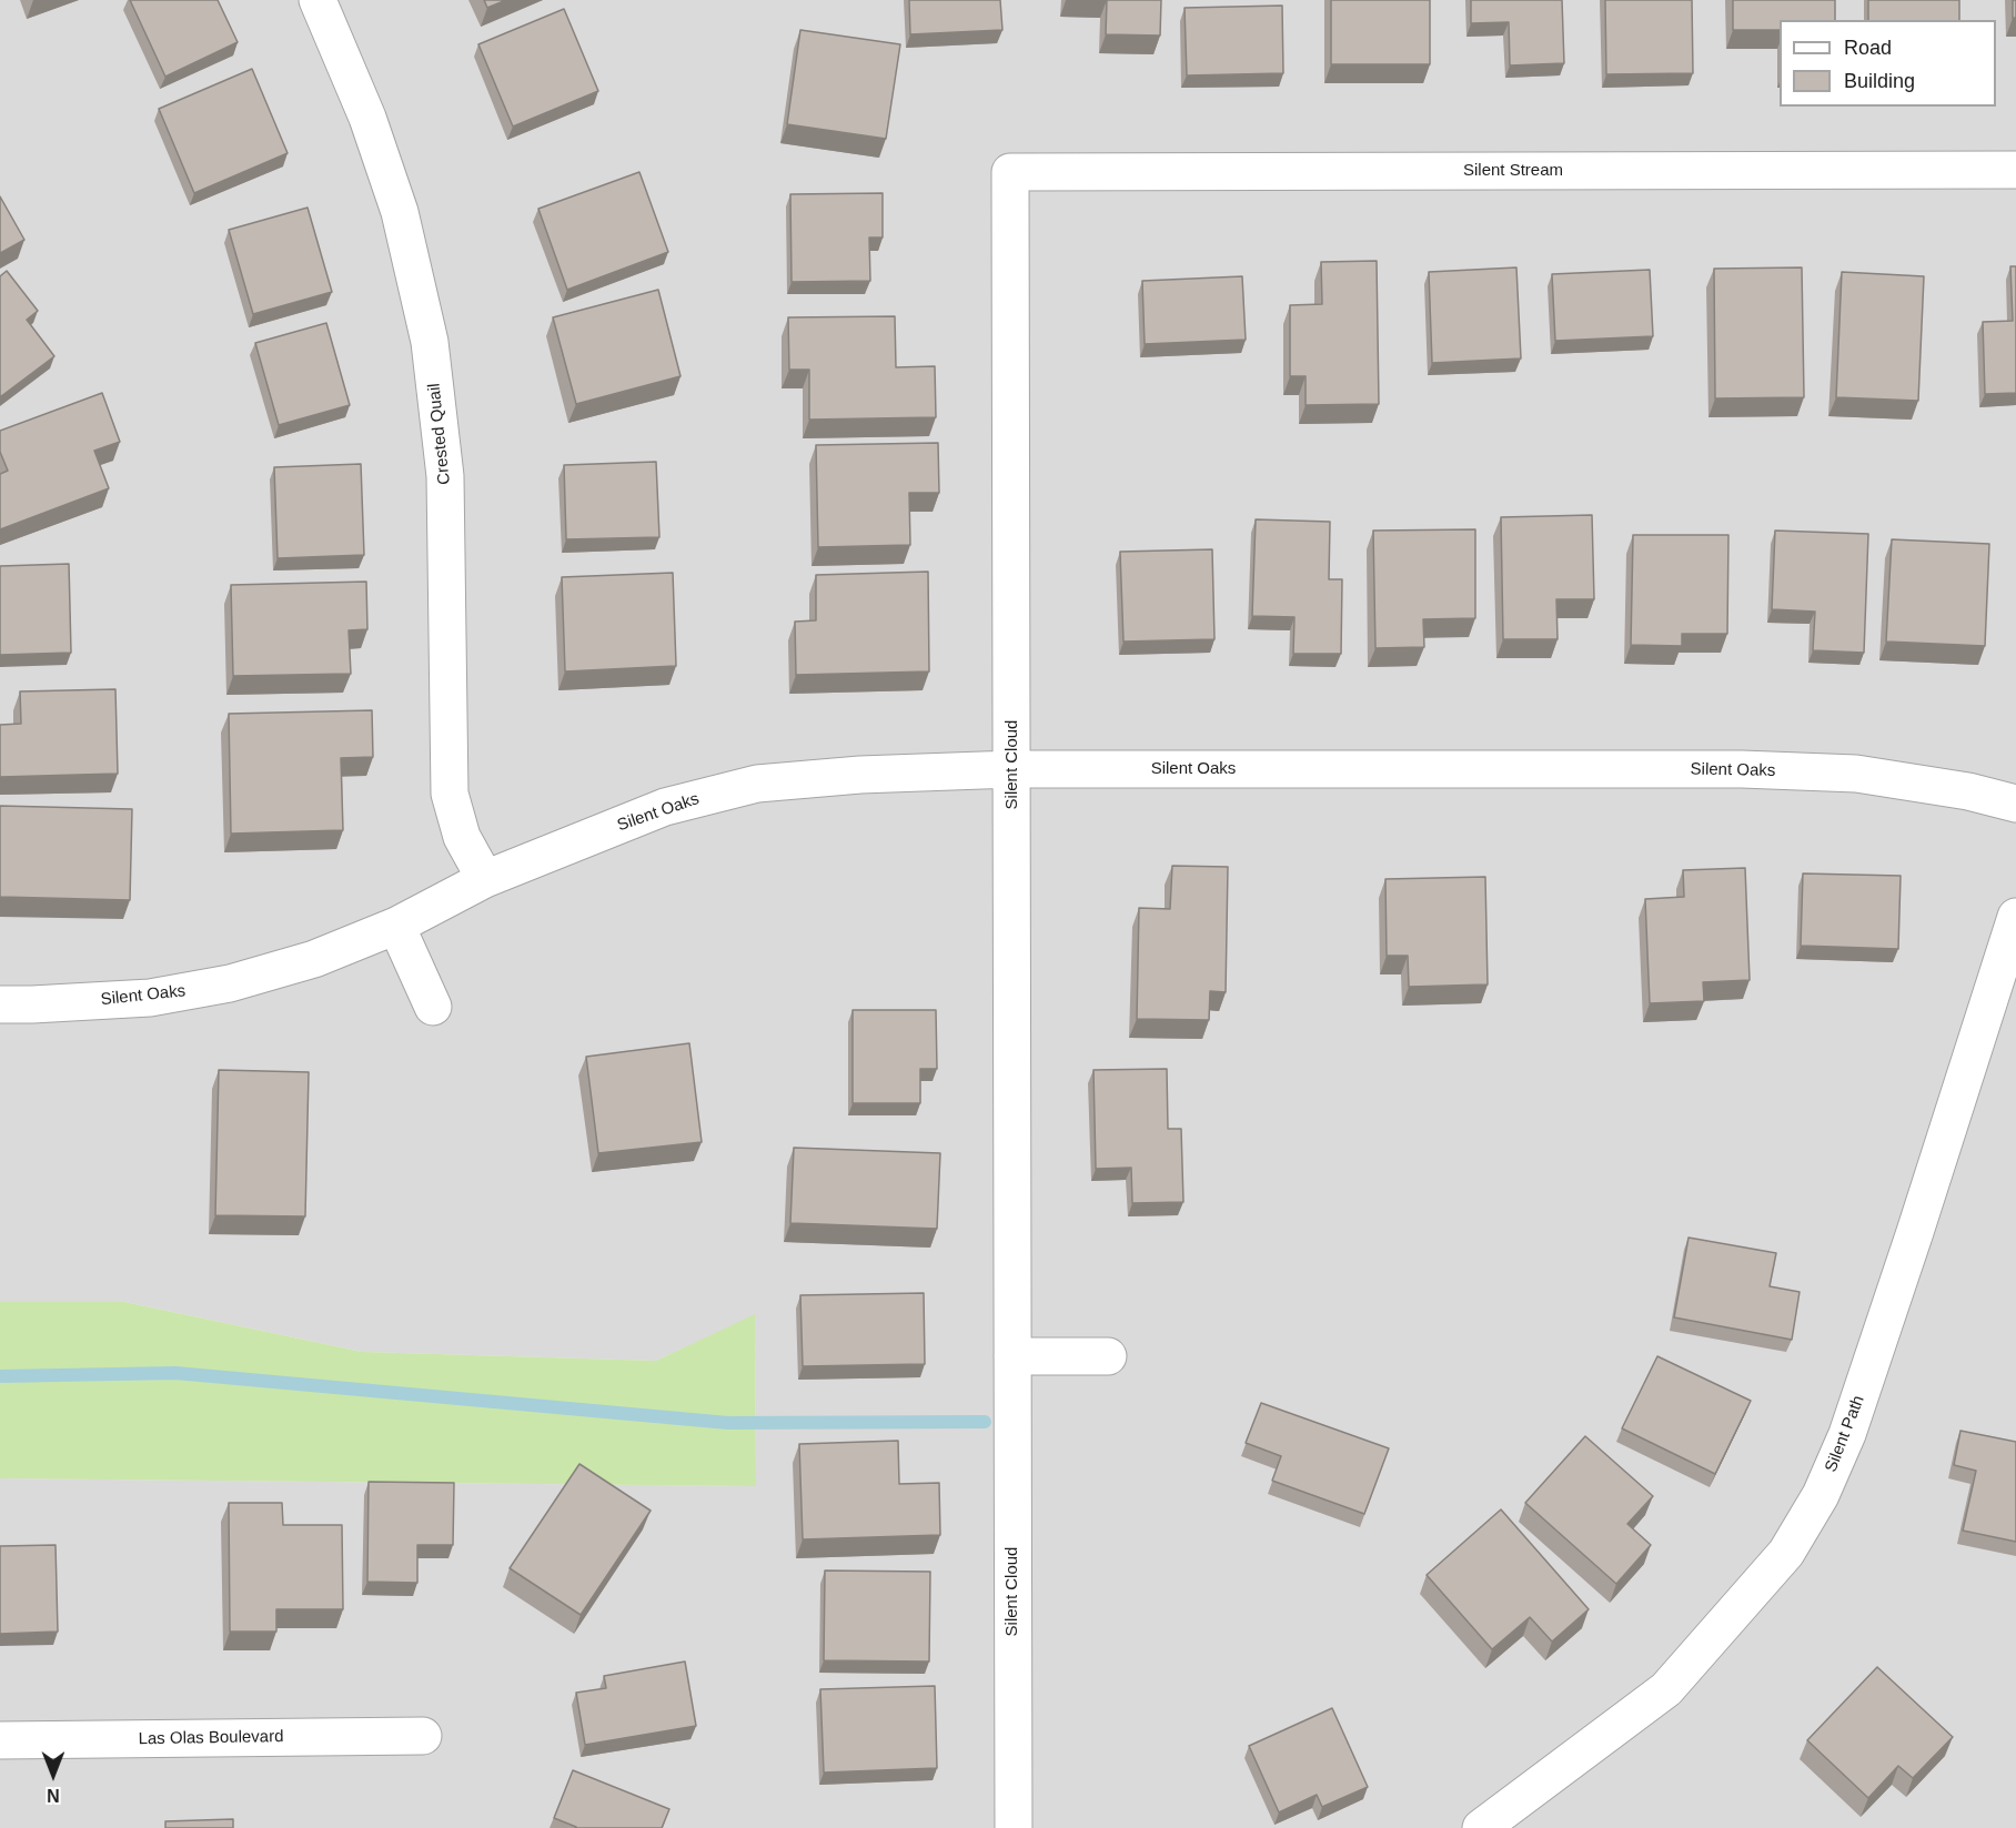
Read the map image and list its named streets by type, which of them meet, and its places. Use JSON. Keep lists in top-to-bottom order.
{
  "streets": {
    "street": [
      "Silent Stream",
      "Crested Quail",
      "Silent Cloud",
      "Silent Oaks",
      "Silent Path",
      "Las Olas Boulevard"
    ]
  },
  "crossings": [
    ["Silent Stream", "Silent Cloud"],
    ["Crested Quail", "Silent Oaks"],
    ["Silent Cloud", "Silent Oaks"]
  ],
  "legend": ["Road", "Building"],
  "north": "bottom"
}
